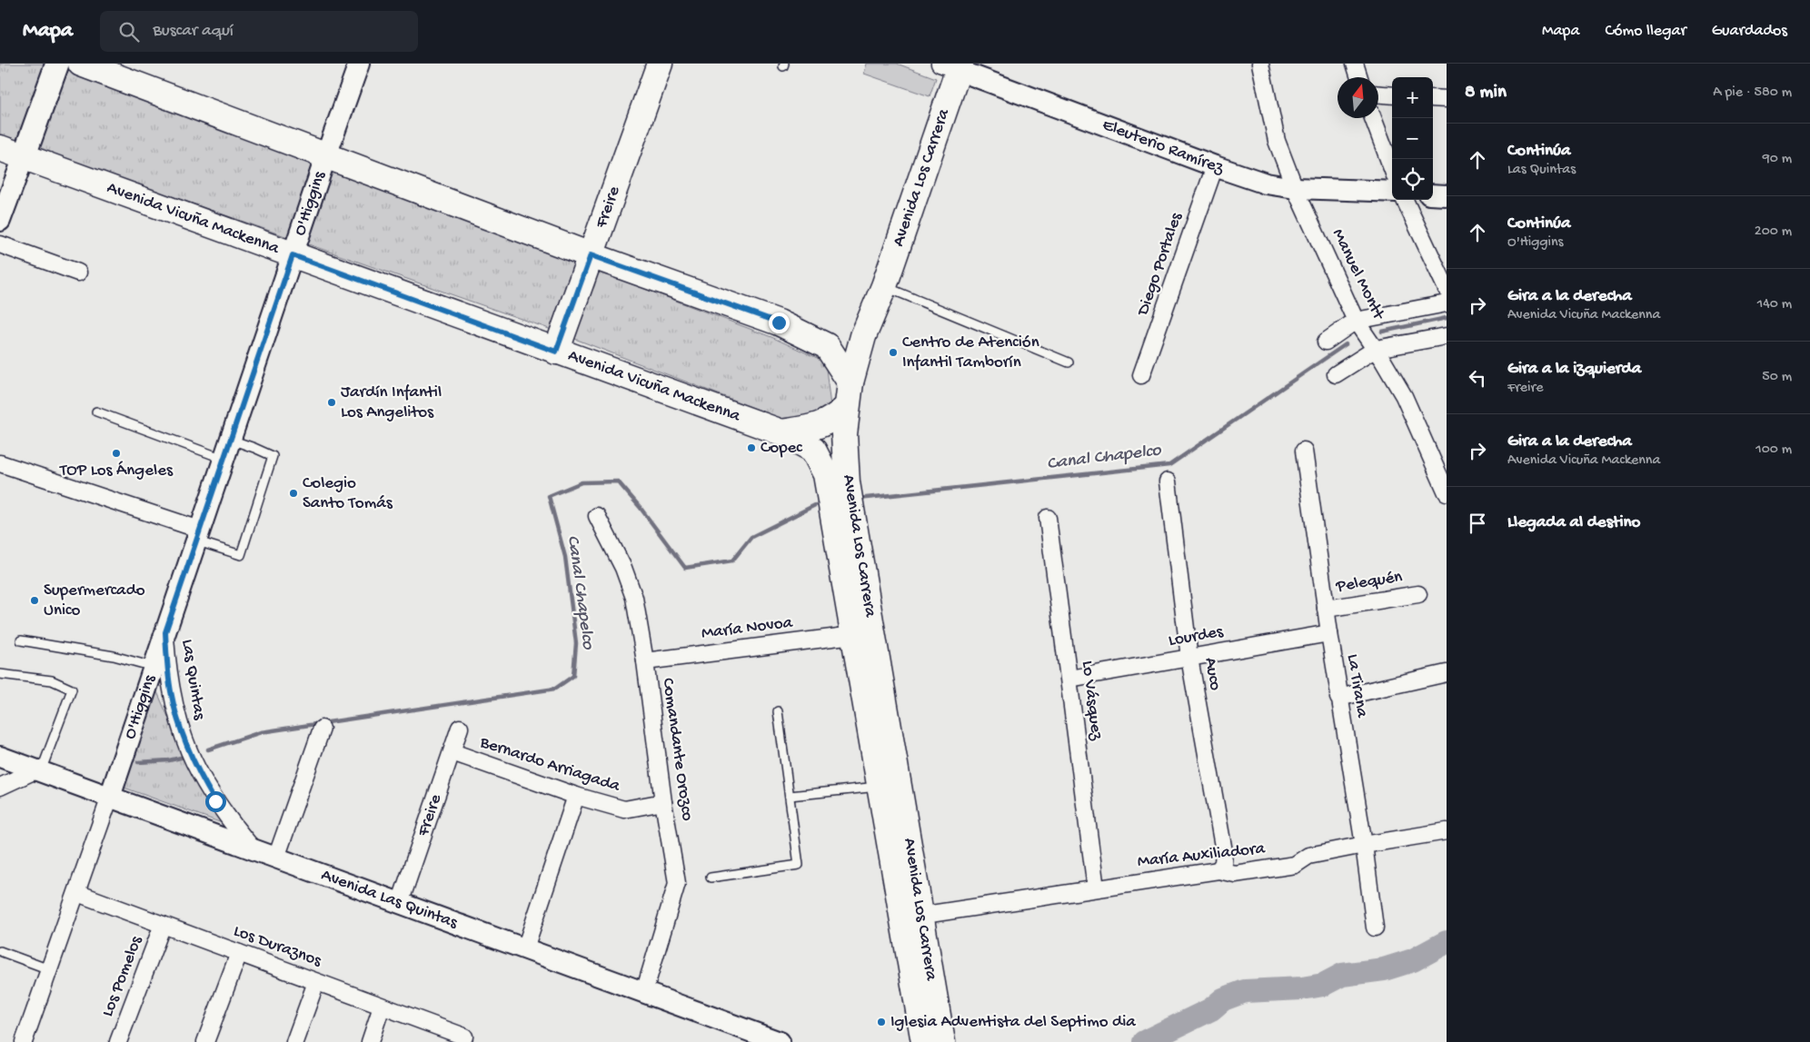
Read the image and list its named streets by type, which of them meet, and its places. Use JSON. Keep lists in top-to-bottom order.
{
  "streets": {
    "main road": ["Avenida Los Carrera", "Freire", "Avenida Vicuña Mackenna"],
    "street": [
      "Eleuterio Ramírez",
      "O'Higgins",
      "Diego Portales",
      "Manuel Montt",
      "Pelequén",
      "María Novoa",
      "Lourdes",
      "Auco",
      "Las Quintas",
      "La Tirana",
      "Lo Vásquez",
      "Comandante Orozco",
      "Bernardo Arriagada",
      "María Auxiliadora",
      "Avenida Las Quintas",
      "Los Duraznos",
      "Los Pomelos"
    ]
  },
  "crossings": [
    ["Eleuterio Ramírez", "Avenida Los Carrera"],
    ["Eleuterio Ramírez", "Diego Portales"],
    ["Eleuterio Ramírez", "Manuel Montt"],
    ["Avenida Los Carrera", "Avenida Vicuña Mackenna"],
    ["Avenida Los Carrera", "María Novoa"],
    ["Avenida Los Carrera", "María Auxiliadora"],
    ["O'Higgins", "Avenida Vicuña Mackenna"],
    ["O'Higgins", "Las Quintas"],
    ["O'Higgins", "Avenida Las Quintas"],
    ["O'Higgins", "Los Duraznos"],
    ["Freire", "Avenida Vicuña Mackenna"],
    ["Freire", "Bernardo Arriagada"],
    ["Freire", "Avenida Las Quintas"],
    ["Pelequén", "La Tirana"],
    ["María Novoa", "Comandante Orozco"],
    ["Lourdes", "Auco"],
    ["Lourdes", "La Tirana"],
    ["Lourdes", "Lo Vásquez"],
    ["Auco", "María Auxiliadora"],
    ["Las Quintas", "Avenida Las Quintas"],
    ["La Tirana", "María Auxiliadora"],
    ["Lo Vásquez", "María Auxiliadora"],
    ["Comandante Orozco", "Bernardo Arriagada"],
    ["Comandante Orozco", "Avenida Las Quintas"],
    ["Los Duraznos", "Los Pomelos"]
  ],
  "water": ["Canal Chapelco"],
  "places": [
    "Centro de Atención Infantil Tamborín",
    "Jardín Infantil Los Angelitos",
    "Copec",
    "TOP Los Ángeles",
    "Colegio Santo Tomás",
    "Supermercado Unico",
    "Iglesia Adventista del Septimo dia"
  ],
  "north": "top",
  "page": {
    "header": "Mapa",
    "search": "Buscar aquí",
    "nav": ["Mapa", "Cómo llegar", "Guardados"],
    "heading": ["8 min", "A pie · 580 m"],
    "map_buttons": ["+", "−"],
    "list": [
      ["Continúa", "Las Quintas", "90 m"],
      ["Continúa", "O'Higgins", "200 m"],
      ["Gira a la derecha", "Avenida Vicuña Mackenna", "140 m"],
      ["Gira a la izquierda", "Freire", "50 m"],
      ["Gira a la derecha", "Avenida Vicuña Mackenna", "100 m"],
      "Llegada al destino"
    ]
  }
}
